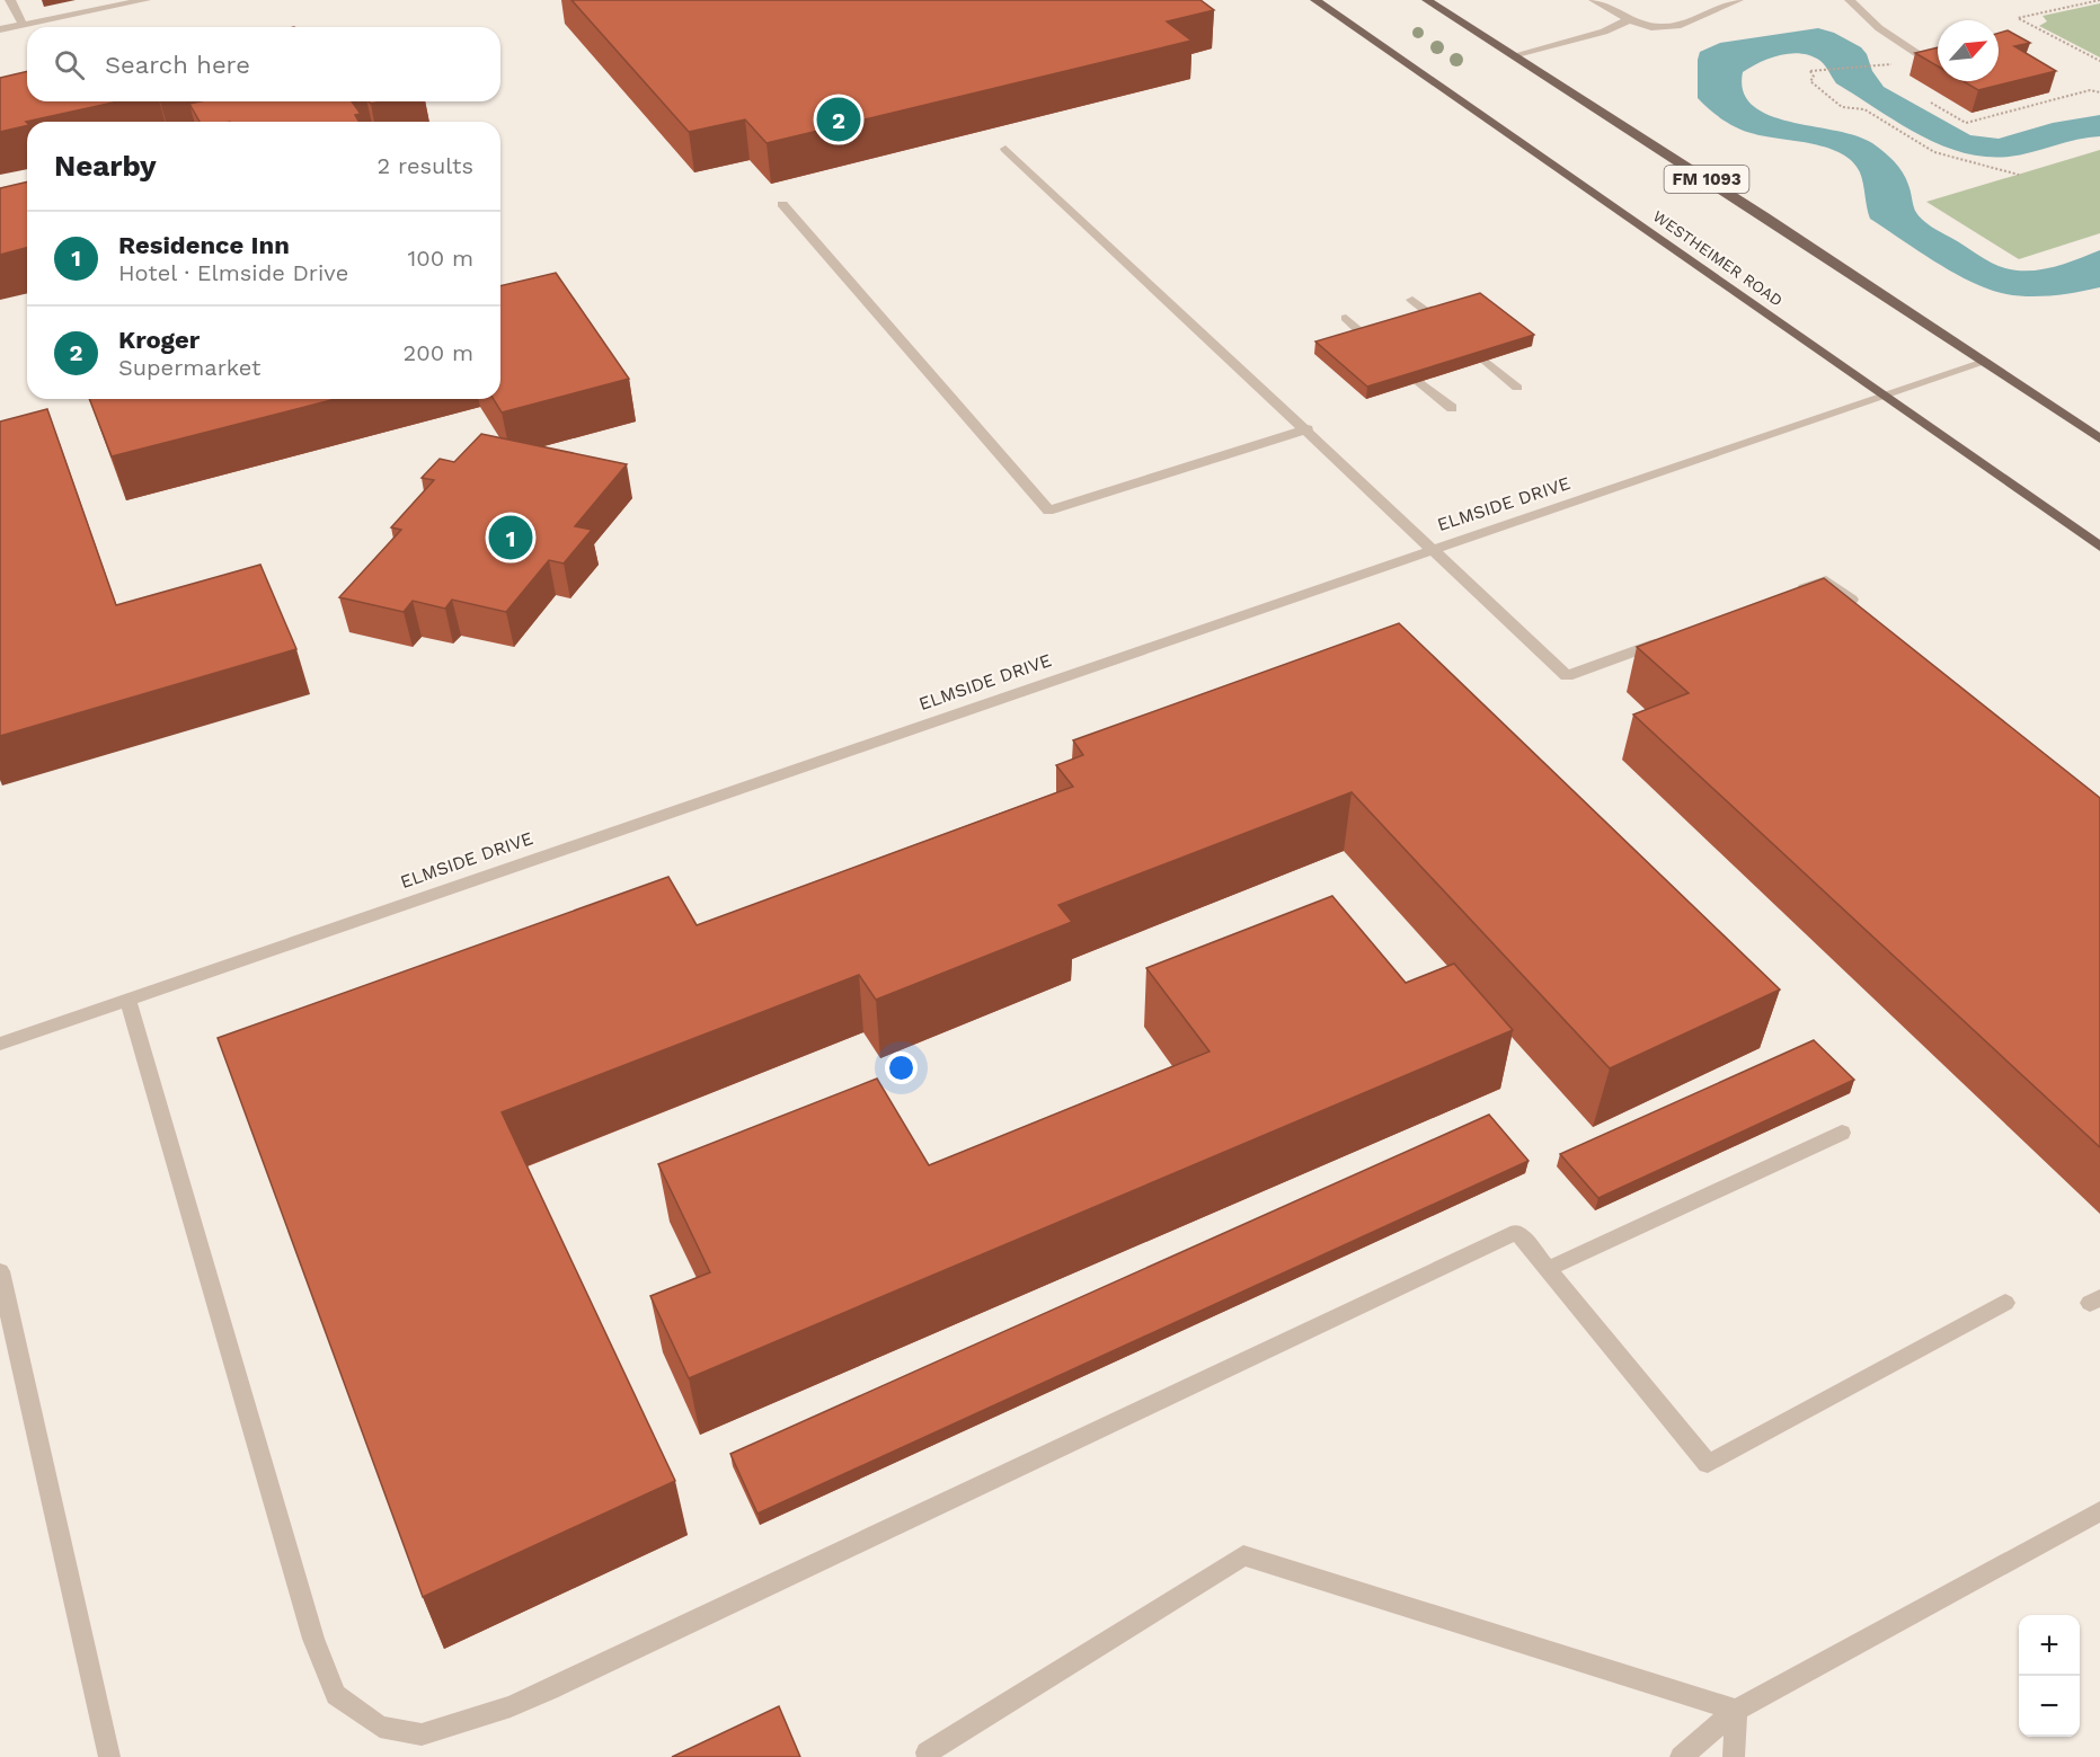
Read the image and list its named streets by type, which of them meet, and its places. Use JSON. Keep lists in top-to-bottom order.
{
  "streets": {
    "main road": ["FM 1093", "WESTHEIMER ROAD"],
    "street": ["ELMSIDE DRIVE"]
  },
  "crossings": [
    ["FM 1093", "ELMSIDE DRIVE"],
    ["WESTHEIMER ROAD", "ELMSIDE DRIVE"]
  ],
  "north": "top right",
  "page": {
    "search": "Search here",
    "pins": ["2", "1"],
    "heading": ["Nearby", "2 results"],
    "list": [
      {
        "mark": "1",
        "name": "Residence Inn",
        "note": "Hotel · Elmside Drive",
        "value": "100 m"
      },
      {
        "mark": "2",
        "name": "Kroger",
        "note": "Supermarket",
        "value": "200 m"
      }
    ],
    "map_buttons": ["+", "−"]
  }
}
